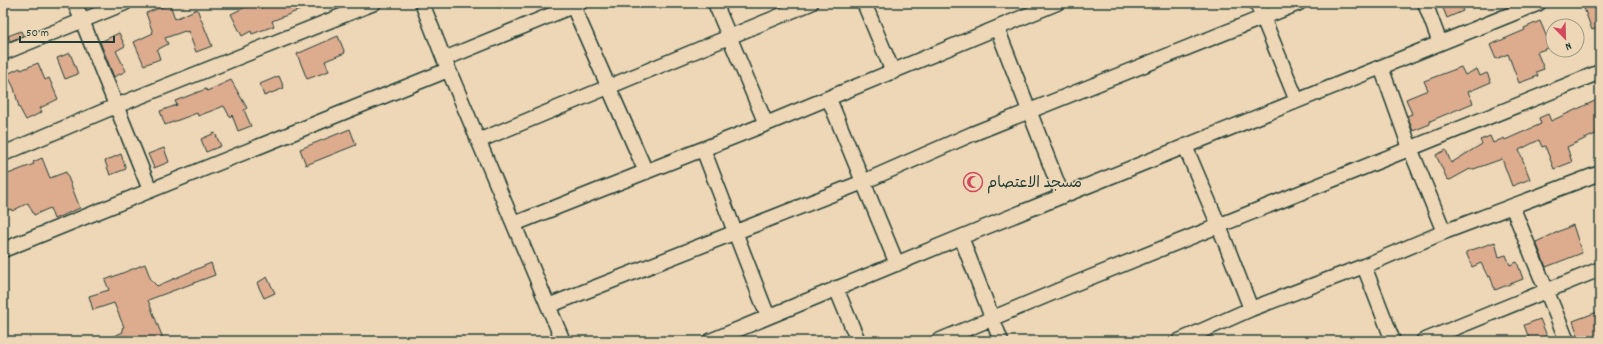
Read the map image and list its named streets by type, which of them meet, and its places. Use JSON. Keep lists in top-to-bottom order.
{
  "places": {
    "mosque": ["مسجد الاعتصام"]
  },
  "scale_bar": "50 m",
  "north": "bottom right"
}
